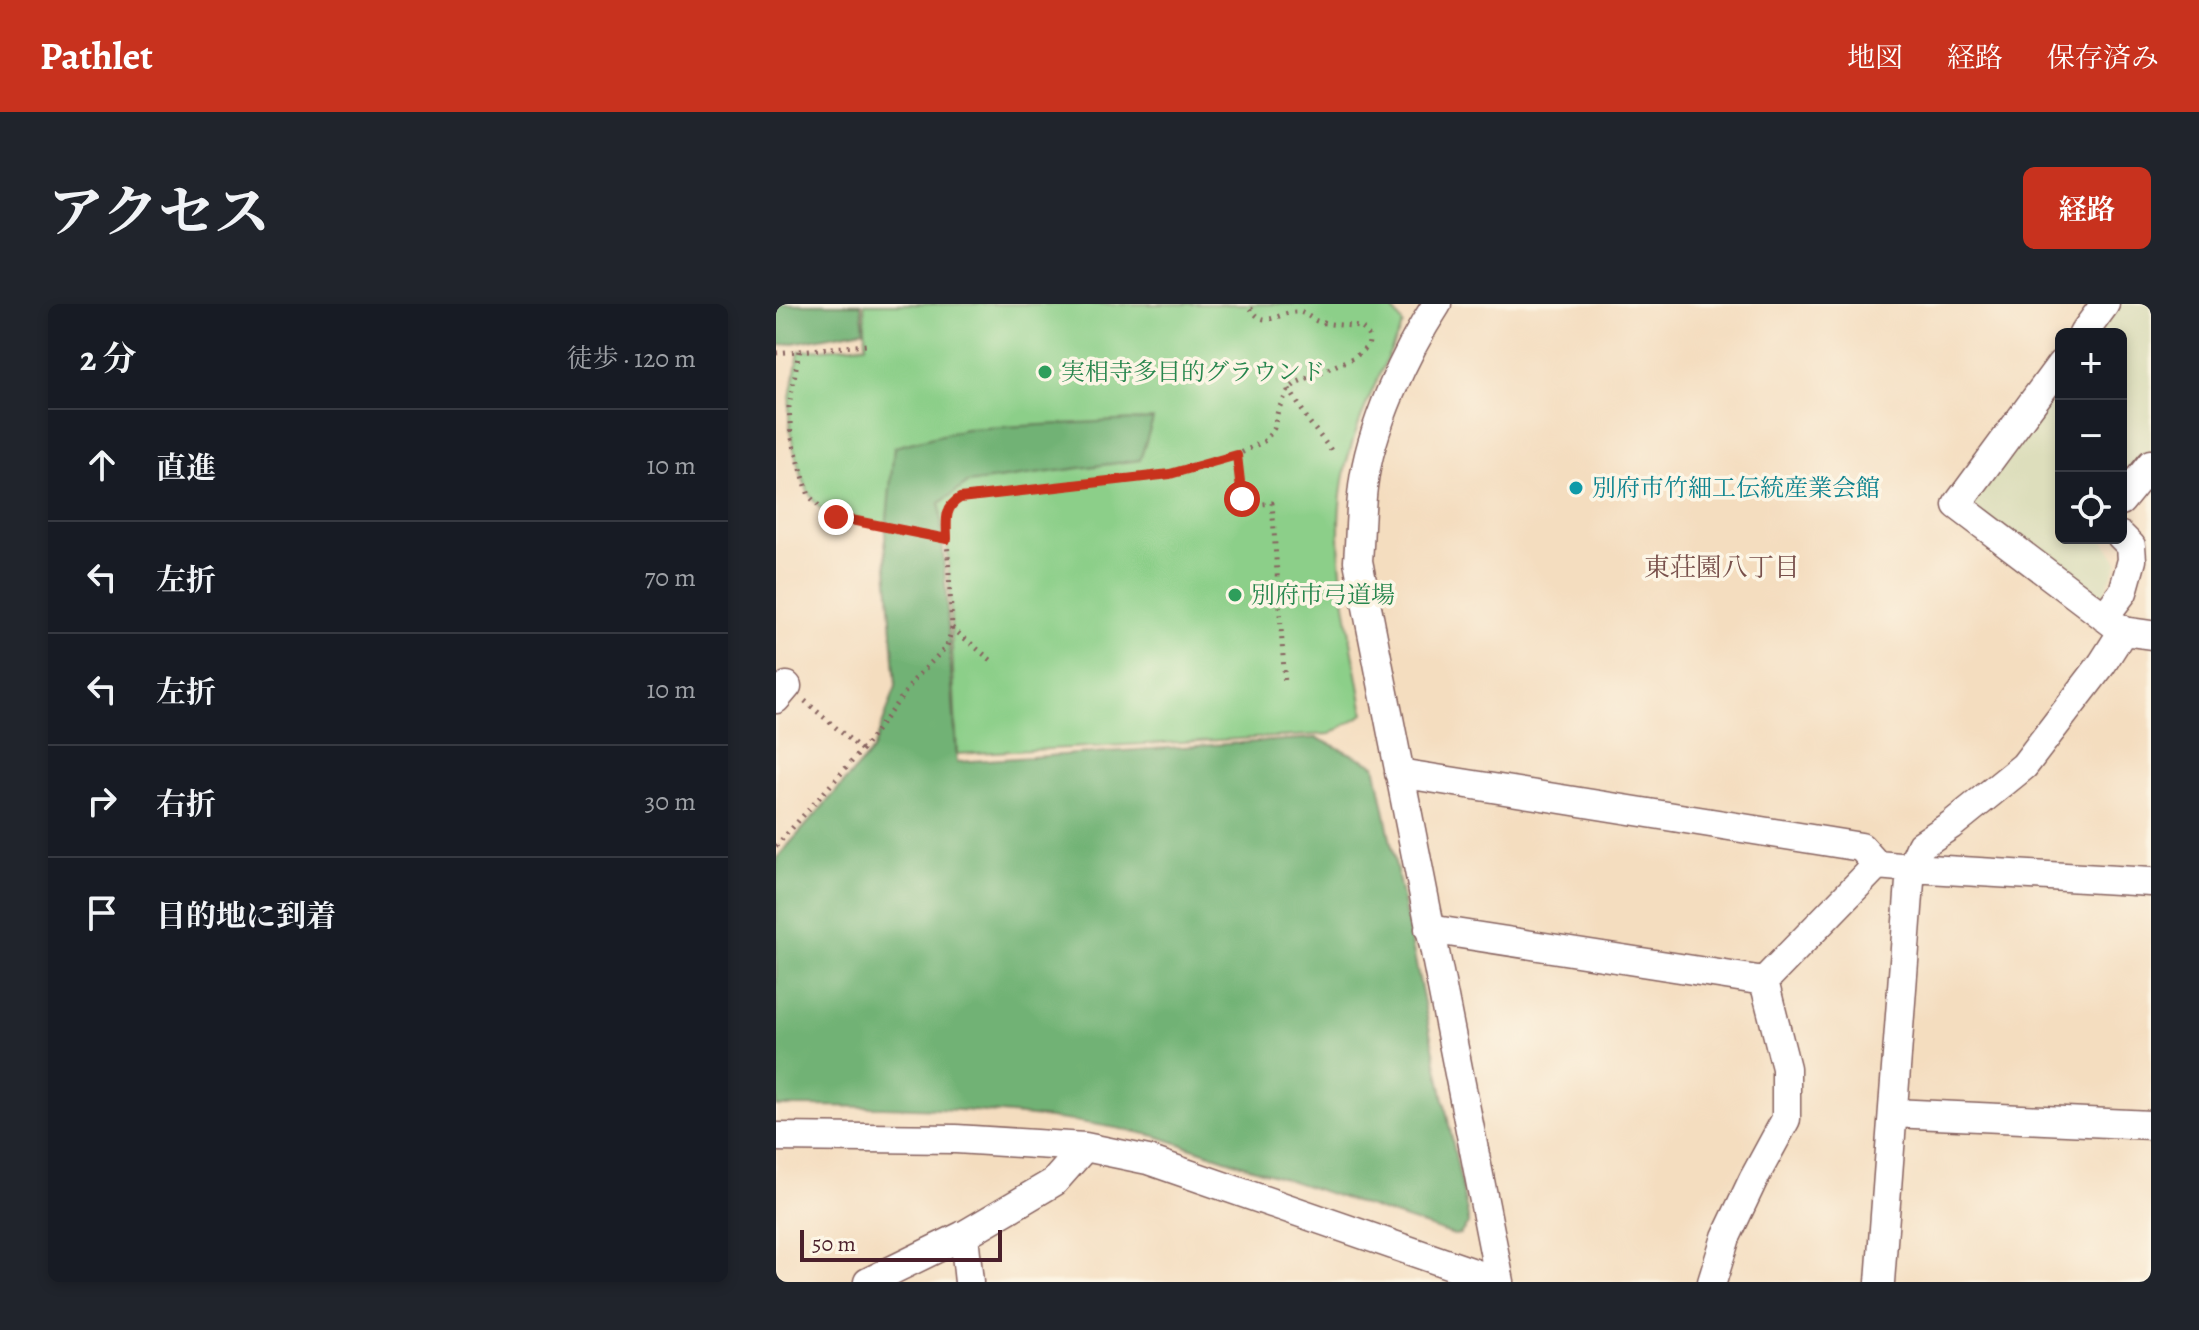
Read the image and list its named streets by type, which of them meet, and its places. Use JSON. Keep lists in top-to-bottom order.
{
  "districts": ["東荘園八丁目"],
  "places": ["実相寺多目的グラウンド", "別府市竹細工伝統産業会館", "別府市弓道場"],
  "scale_bar": "50 m",
  "page": {
    "header": "Pathlet",
    "nav": ["地図", "経路", "保存済み"],
    "title": "アクセス",
    "buttons": "経路",
    "heading": ["2 分", "徒歩 · 120 m"],
    "map_buttons": ["+", "−"],
    "list": [
      ["直進", "10 m"],
      ["左折", "70 m"],
      ["左折", "10 m"],
      ["右折", "30 m"],
      "目的地に到着"
    ],
    "scale": "50 m"
  }
}
